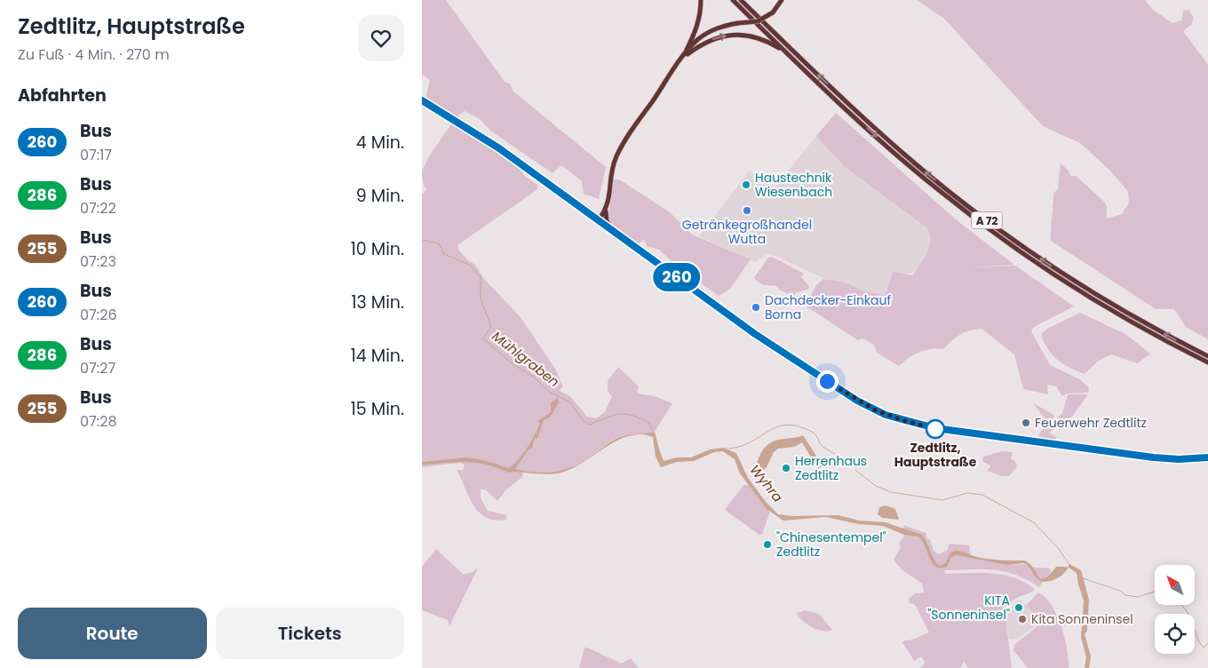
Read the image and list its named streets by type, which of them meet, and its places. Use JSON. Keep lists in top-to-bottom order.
{
  "streets": {
    "highway": ["A 72"]
  },
  "water": ["Mühlgraben", "Wyhra"],
  "places": [
    "Haustechnik Wiesenbach",
    "Getränkegroßhandel Wutta",
    "Dachdecker-Einkauf Borna",
    "Feuerwehr Zedtlitz",
    "Zedtlitz, Hauptstraße",
    "Herrenhaus Zedtlitz",
    "\"Chinesentempel\" Zedtlitz",
    "KITA \"Sonneninsel\"",
    "Kita Sonneninsel"
  ],
  "lines": ["bus line 260"],
  "north": "top left",
  "page": {
    "heading": [
      ["Zedtlitz, Hauptstraße", "Zu Fuß · 4 Min. · 270 m"],
      "Abfahrten"
    ],
    "on_map": "260",
    "list": [
      {
        "mark": "260",
        "name": "Bus",
        "note": "07:17",
        "value": "4 Min."
      },
      {
        "mark": "286",
        "name": "Bus",
        "note": "07:22",
        "value": "9 Min."
      },
      {
        "mark": "255",
        "name": "Bus",
        "note": "07:23",
        "value": "10 Min."
      },
      {
        "mark": "260",
        "name": "Bus",
        "note": "07:26",
        "value": "13 Min."
      },
      {
        "mark": "286",
        "name": "Bus",
        "note": "07:27",
        "value": "14 Min."
      },
      {
        "mark": "255",
        "name": "Bus",
        "note": "07:28",
        "value": "15 Min."
      }
    ],
    "buttons": ["Route", "Tickets"]
  }
}
